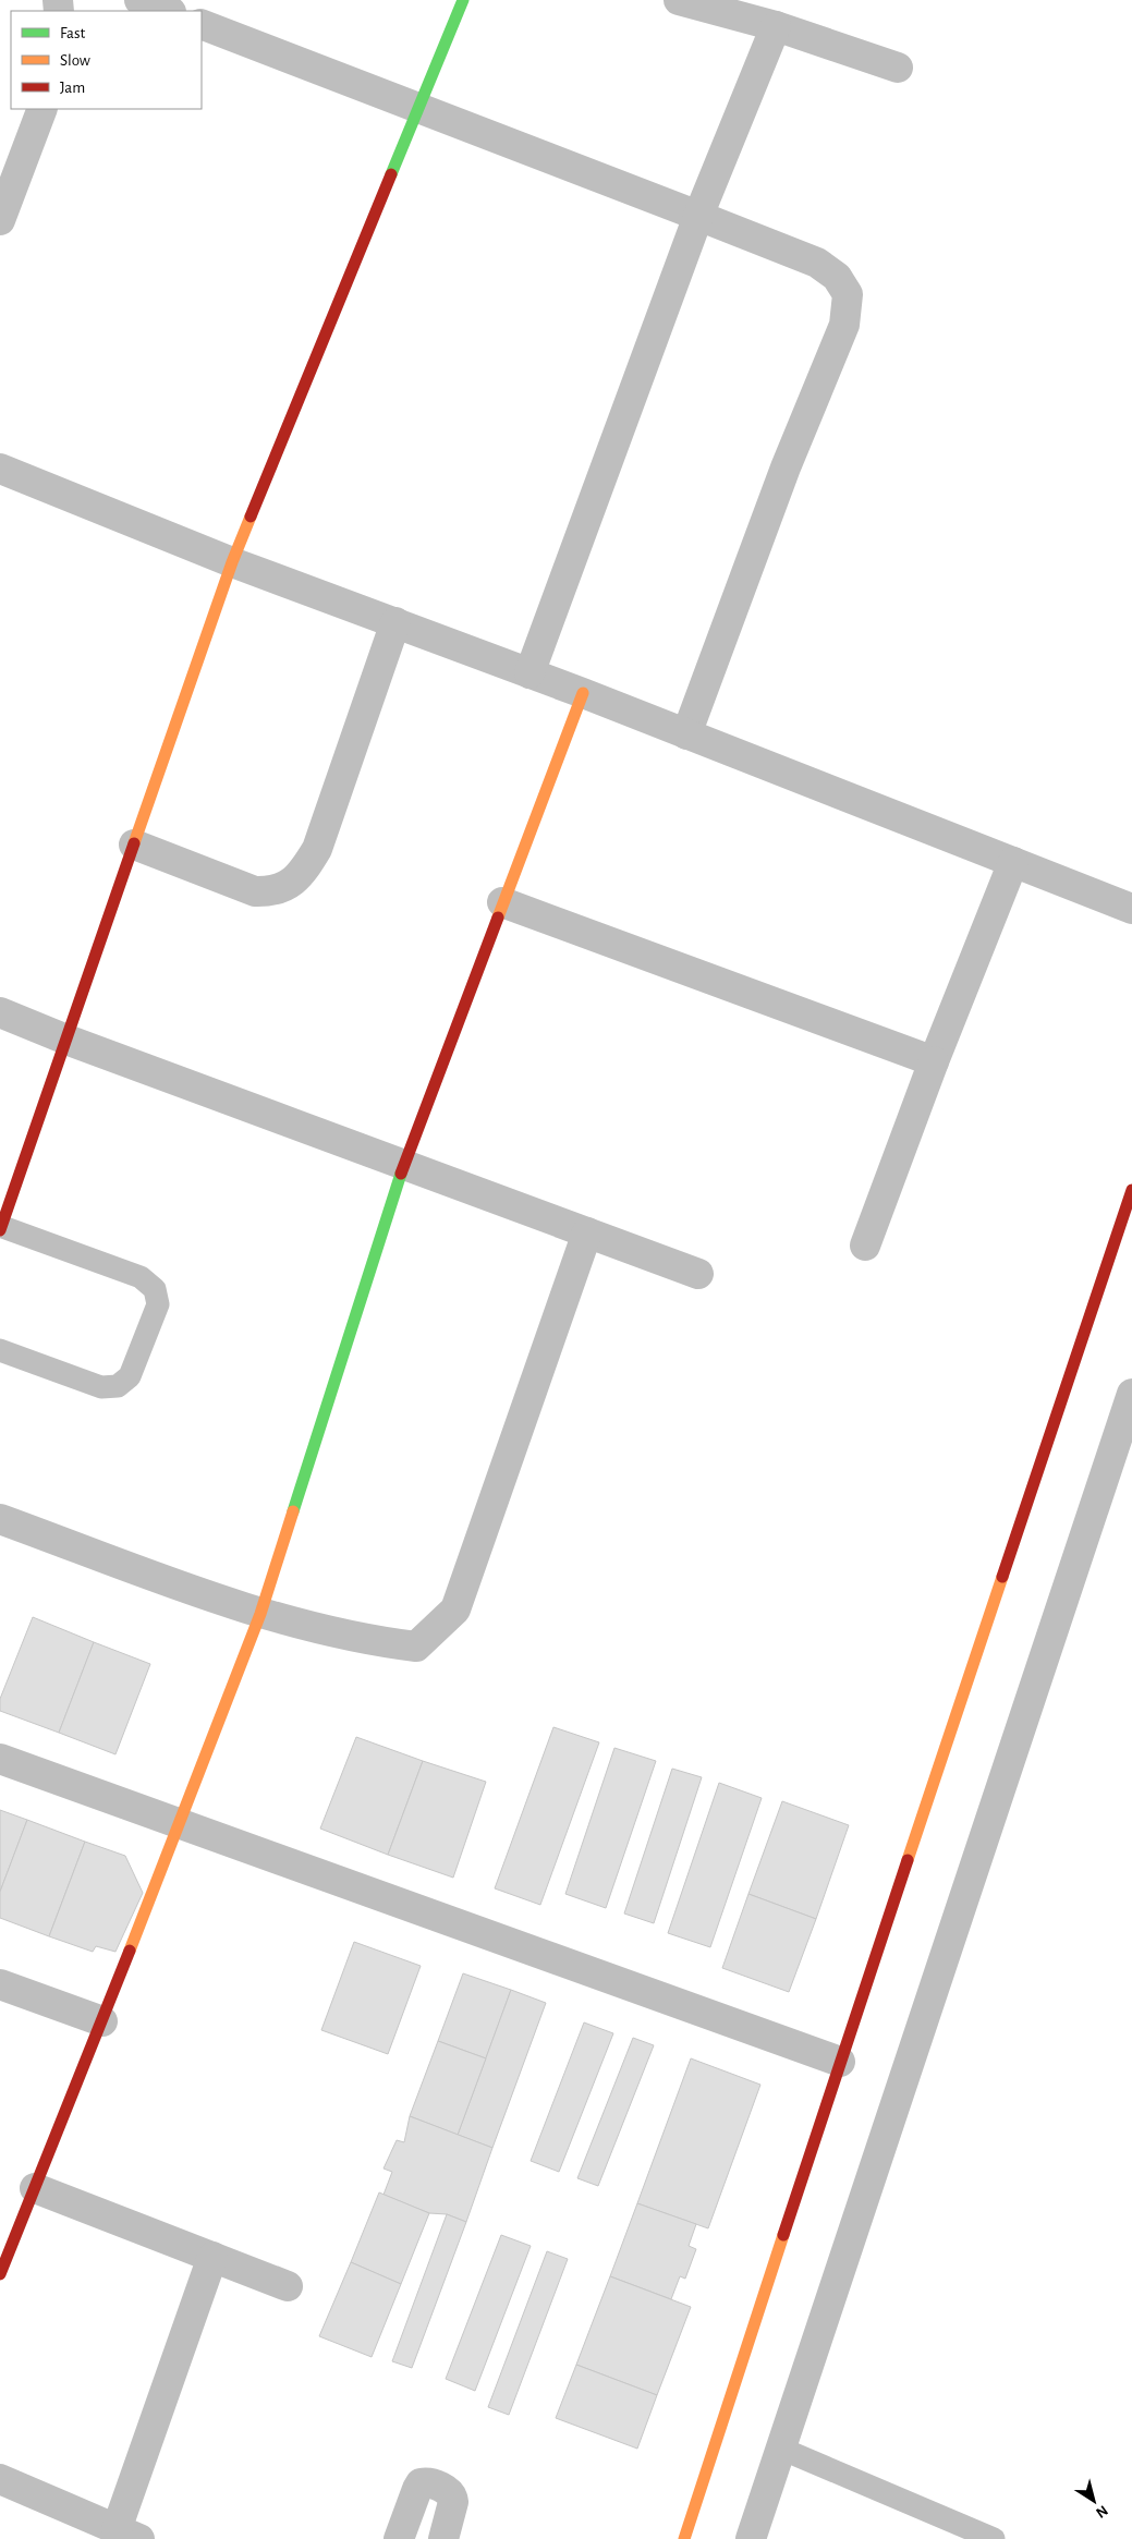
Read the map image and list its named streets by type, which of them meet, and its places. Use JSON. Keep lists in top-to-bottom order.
{
  "legend": ["Fast", "Slow", "Jam"],
  "north": "bottom right"
}
